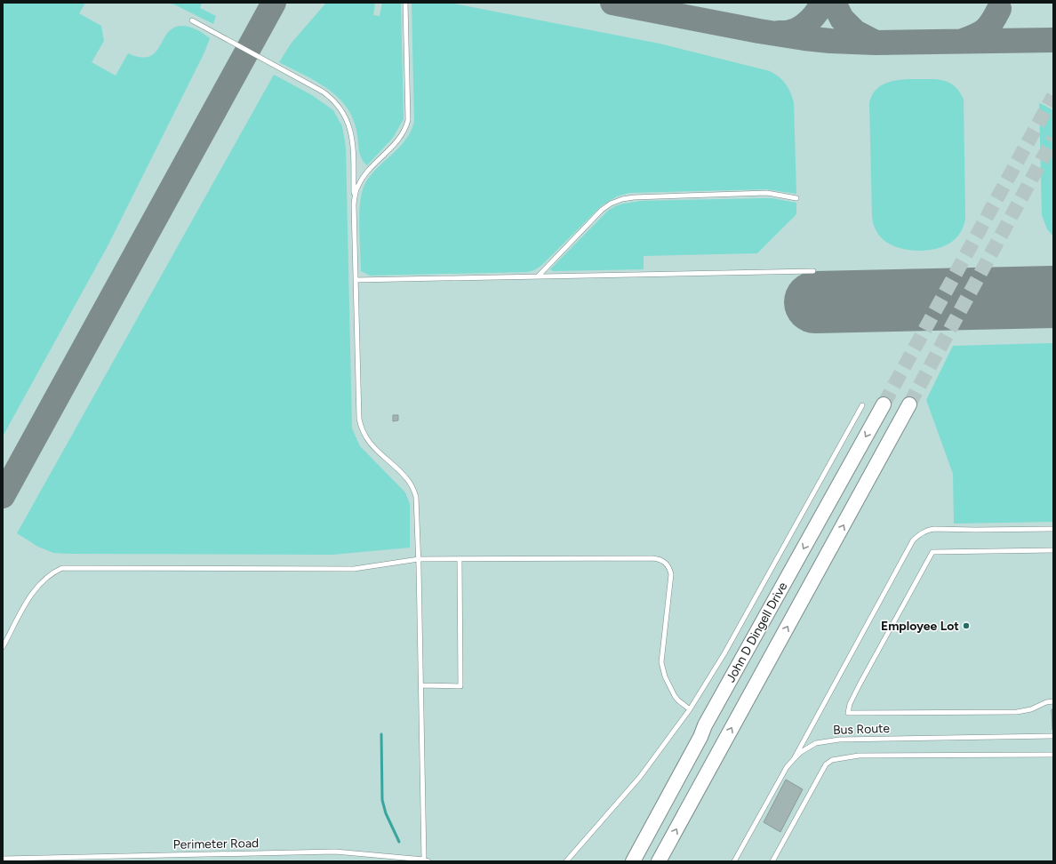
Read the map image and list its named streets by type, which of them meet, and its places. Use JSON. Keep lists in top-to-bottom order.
{
  "streets": {
    "highway": ["John D Dingell Drive"],
    "lane": ["Bus Route", "Perimeter Road"]
  },
  "places": ["Employee Lot"]
}
